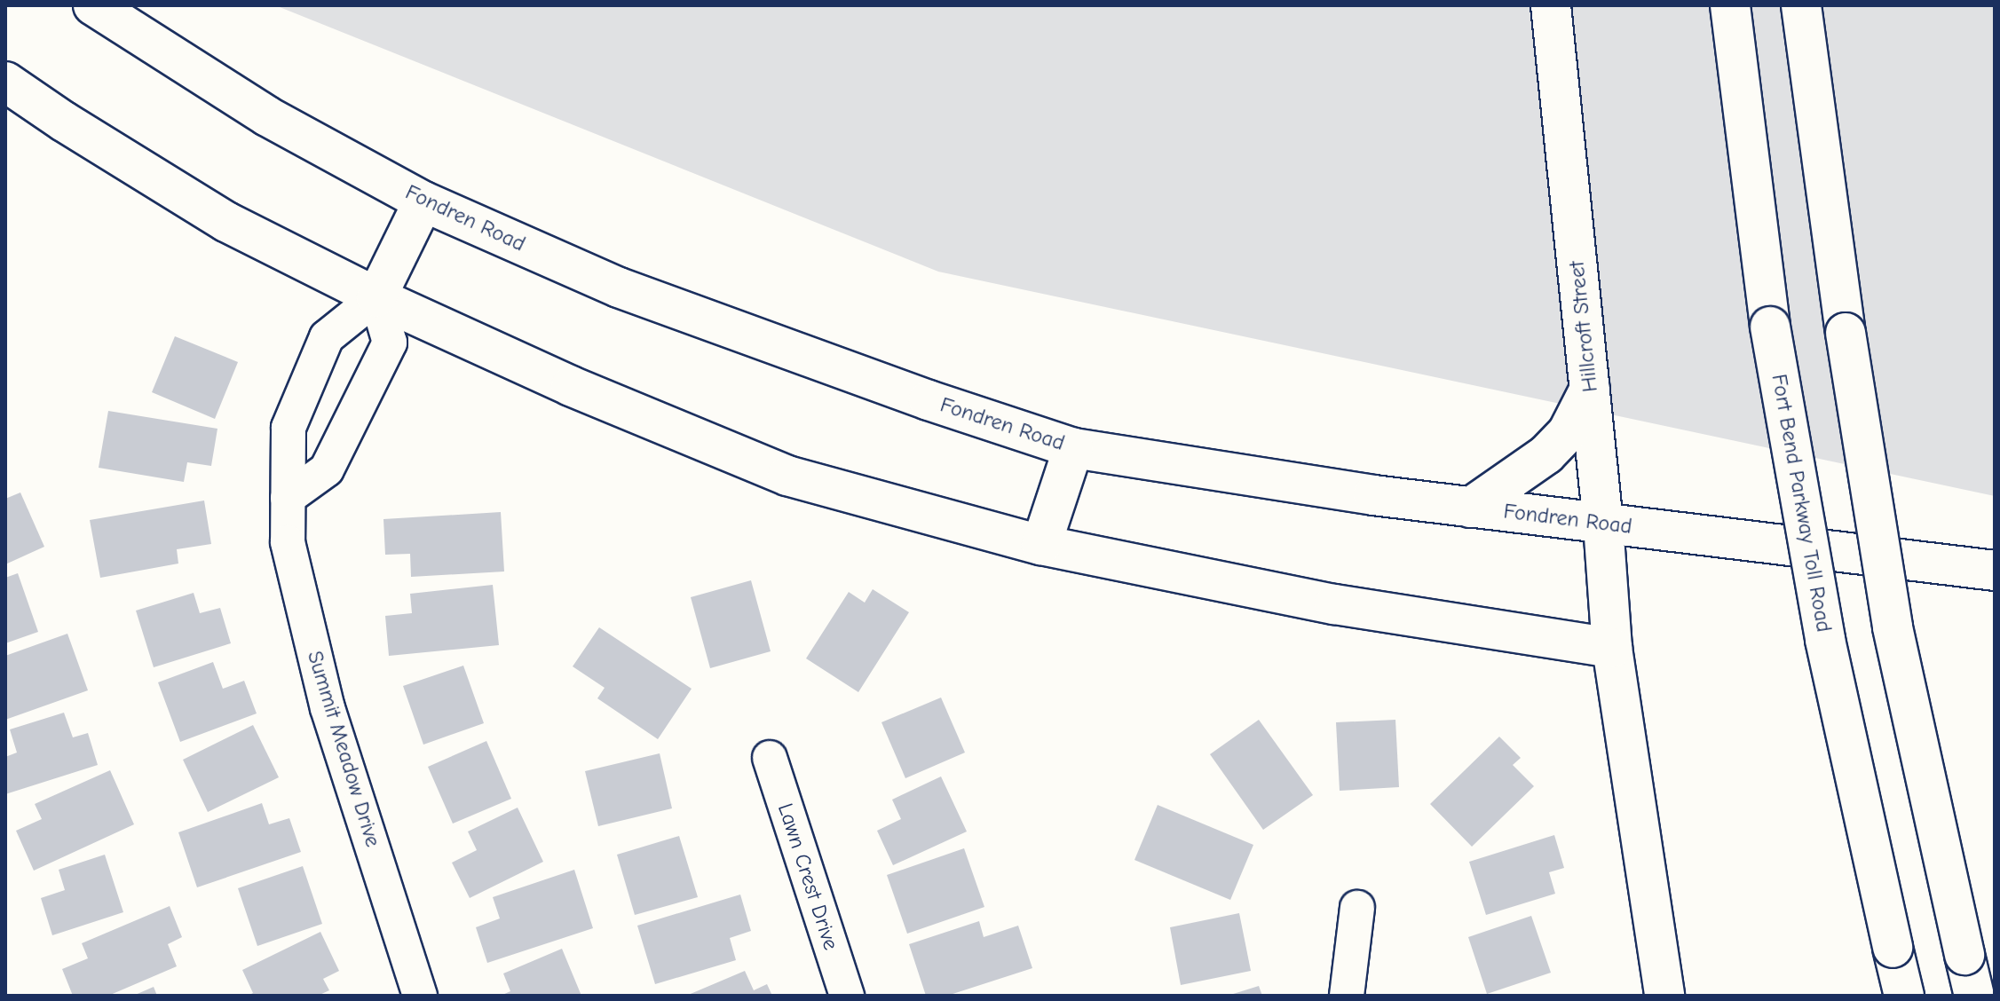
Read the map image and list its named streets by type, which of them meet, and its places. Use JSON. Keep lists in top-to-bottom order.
{
  "streets": {
    "main road": ["Fondren Road", "Hillcroft Street", "Fort Bend Parkway Toll Road"],
    "street": ["Summit Meadow Drive", "Lawn Crest Drive"]
  },
  "crossings": [
    ["Fondren Road", "Hillcroft Street"]
  ]
}
